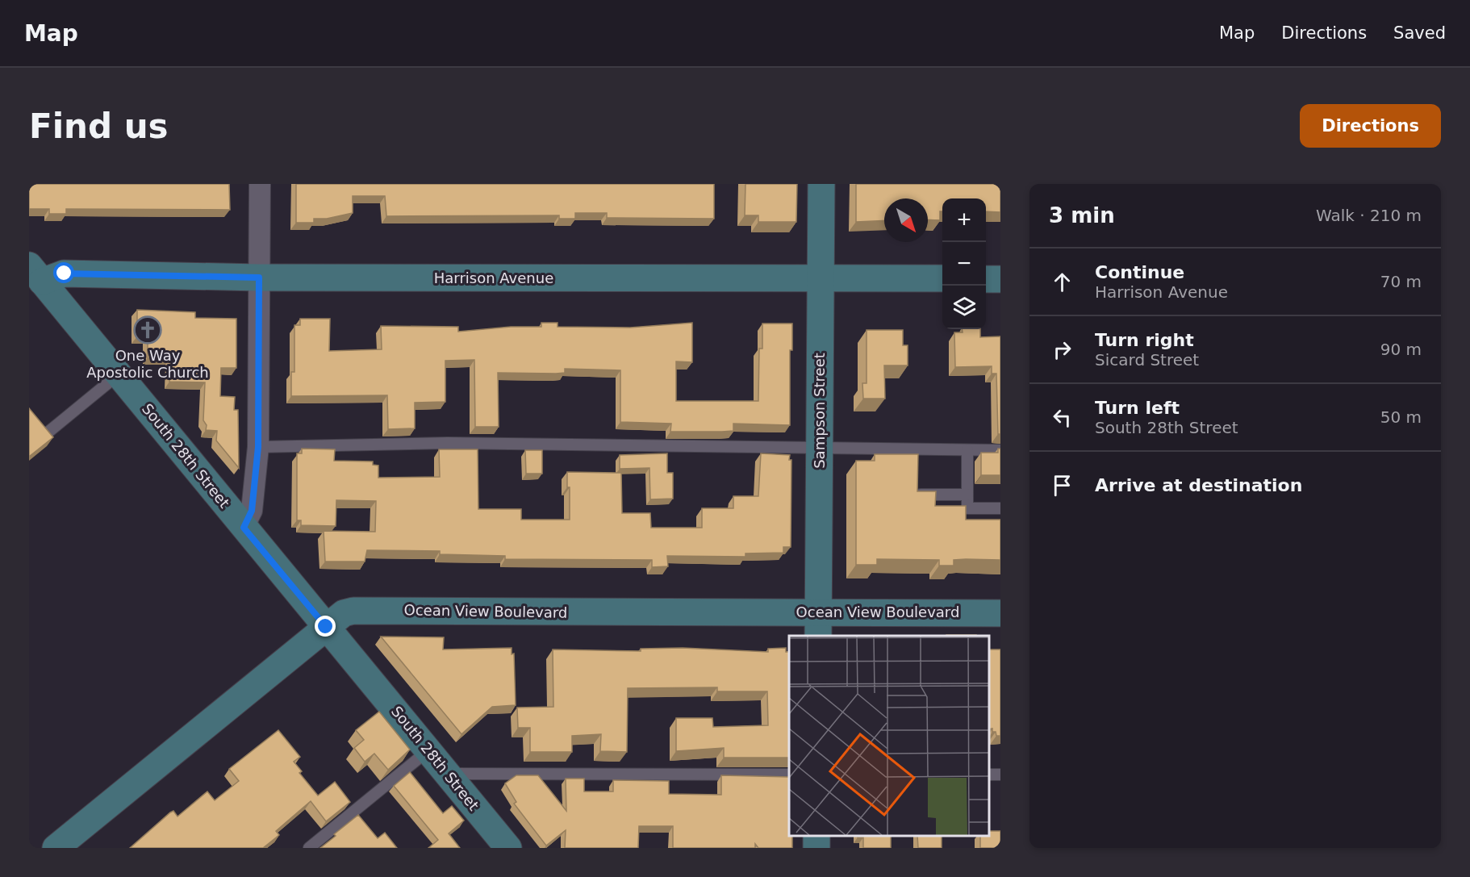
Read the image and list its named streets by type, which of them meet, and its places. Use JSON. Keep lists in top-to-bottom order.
{
  "streets": {
    "street": [
      "Harrison Avenue",
      "Sampson Street",
      "South 28th Street",
      "Ocean View Boulevard"
    ]
  },
  "crossings": [
    ["Harrison Avenue", "Sampson Street"],
    ["Harrison Avenue", "South 28th Street"],
    ["Sampson Street", "Ocean View Boulevard"],
    ["South 28th Street", "Ocean View Boulevard"]
  ],
  "places": {
    "church": ["One Way Apostolic Church"]
  },
  "north": "bottom right",
  "page": {
    "header": "Map",
    "nav": ["Map", "Directions", "Saved"],
    "buttons": "Directions",
    "title": "Find us",
    "heading": ["3 min", "Walk · 210 m"],
    "map_buttons": ["+", "−"],
    "list": [
      ["Continue", "Harrison Avenue", "70 m"],
      ["Turn right", "Sicard Street", "90 m"],
      ["Turn left", "South 28th Street", "50 m"],
      "Arrive at destination"
    ]
  }
}
